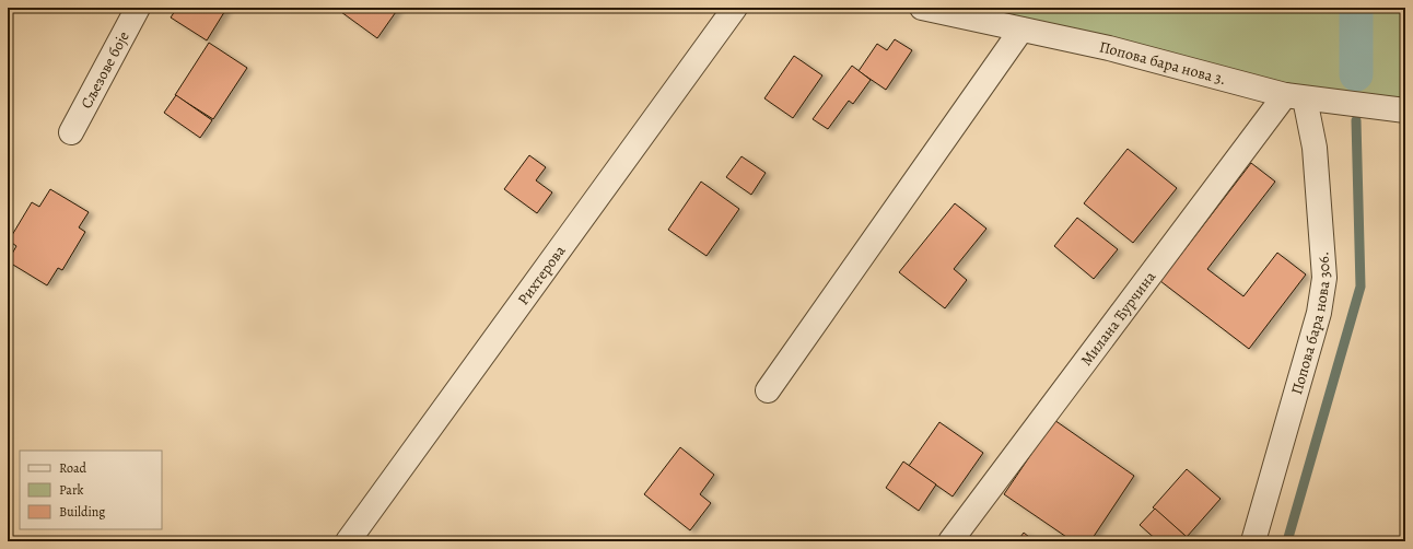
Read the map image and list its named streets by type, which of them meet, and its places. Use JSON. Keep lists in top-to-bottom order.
{
  "streets": {
    "street": [
      "Попова бара нова 3.",
      "Сљезове боје",
      "Рихтерова",
      "Милана Ћурчина",
      "Попова бара нова 306."
    ]
  },
  "crossings": [
    ["Попова бара нова 3.", "Милана Ћурчина"],
    ["Попова бара нова 3.", "Попова бара нова 306."],
    ["Милана Ћурчина", "Попова бара нова 306."]
  ],
  "legend": ["Road", "Park", "Building"]
}
